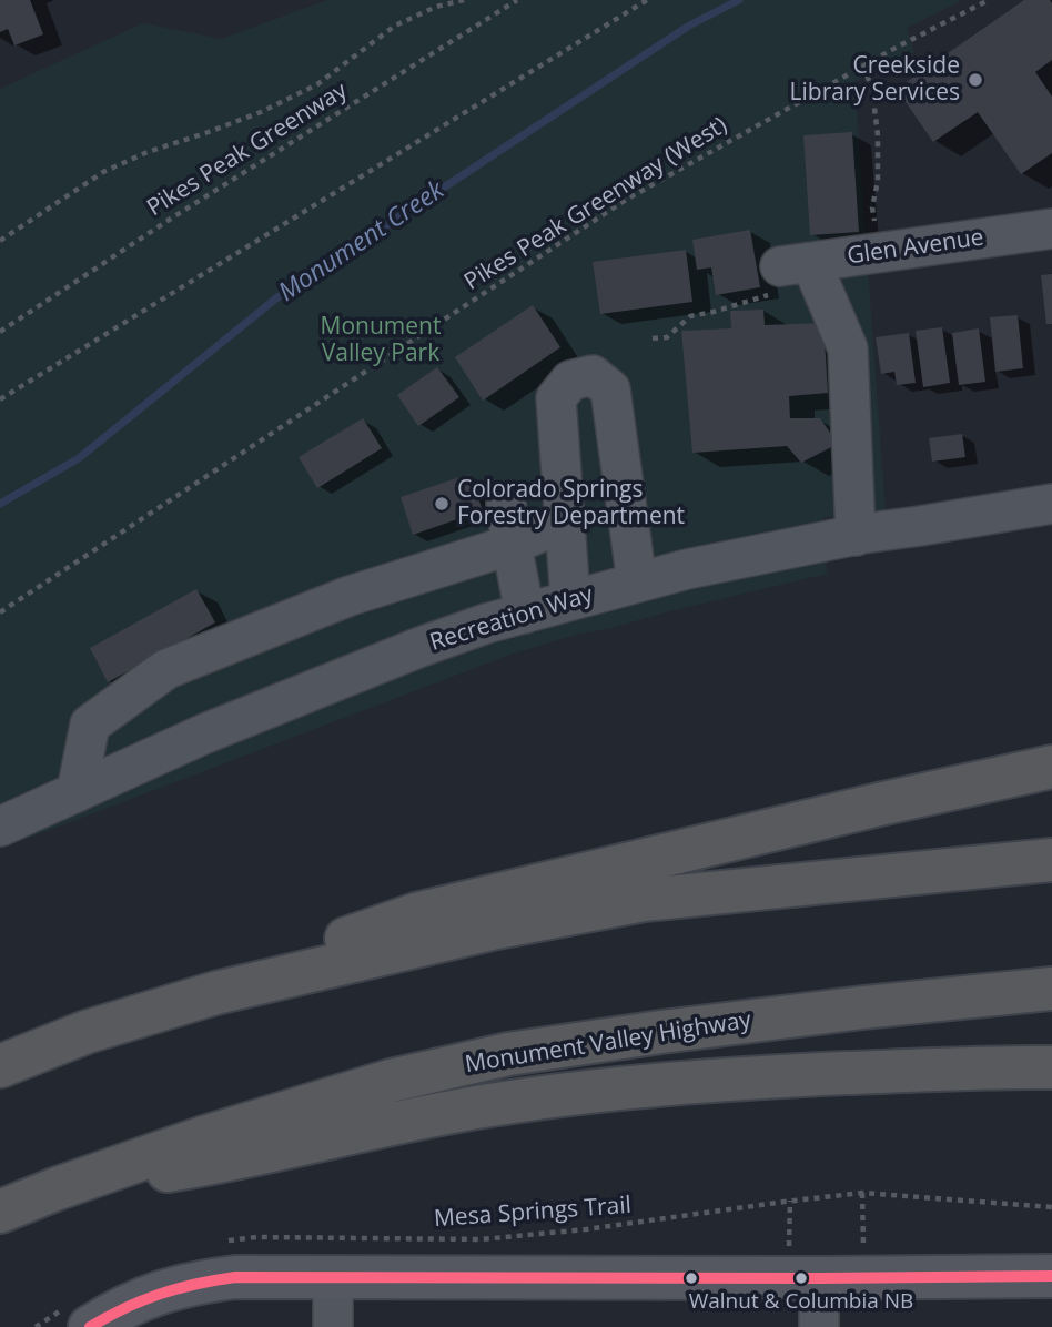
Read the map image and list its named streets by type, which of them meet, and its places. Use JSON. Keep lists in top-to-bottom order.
{
  "streets": {
    "highway": ["Monument Valley Highway"],
    "street": ["Glen Avenue", "Recreation Way"],
    "path": ["Pikes Peak Greenway", "Pikes Peak Greenway (West)", "Mesa Springs Trail"]
  },
  "water": ["Monument Creek"],
  "parks": ["Monument Valley Park"],
  "places": ["Creekside Library Services", "Colorado Springs Forestry Department", "Walnut & Columbia NB"]
}
